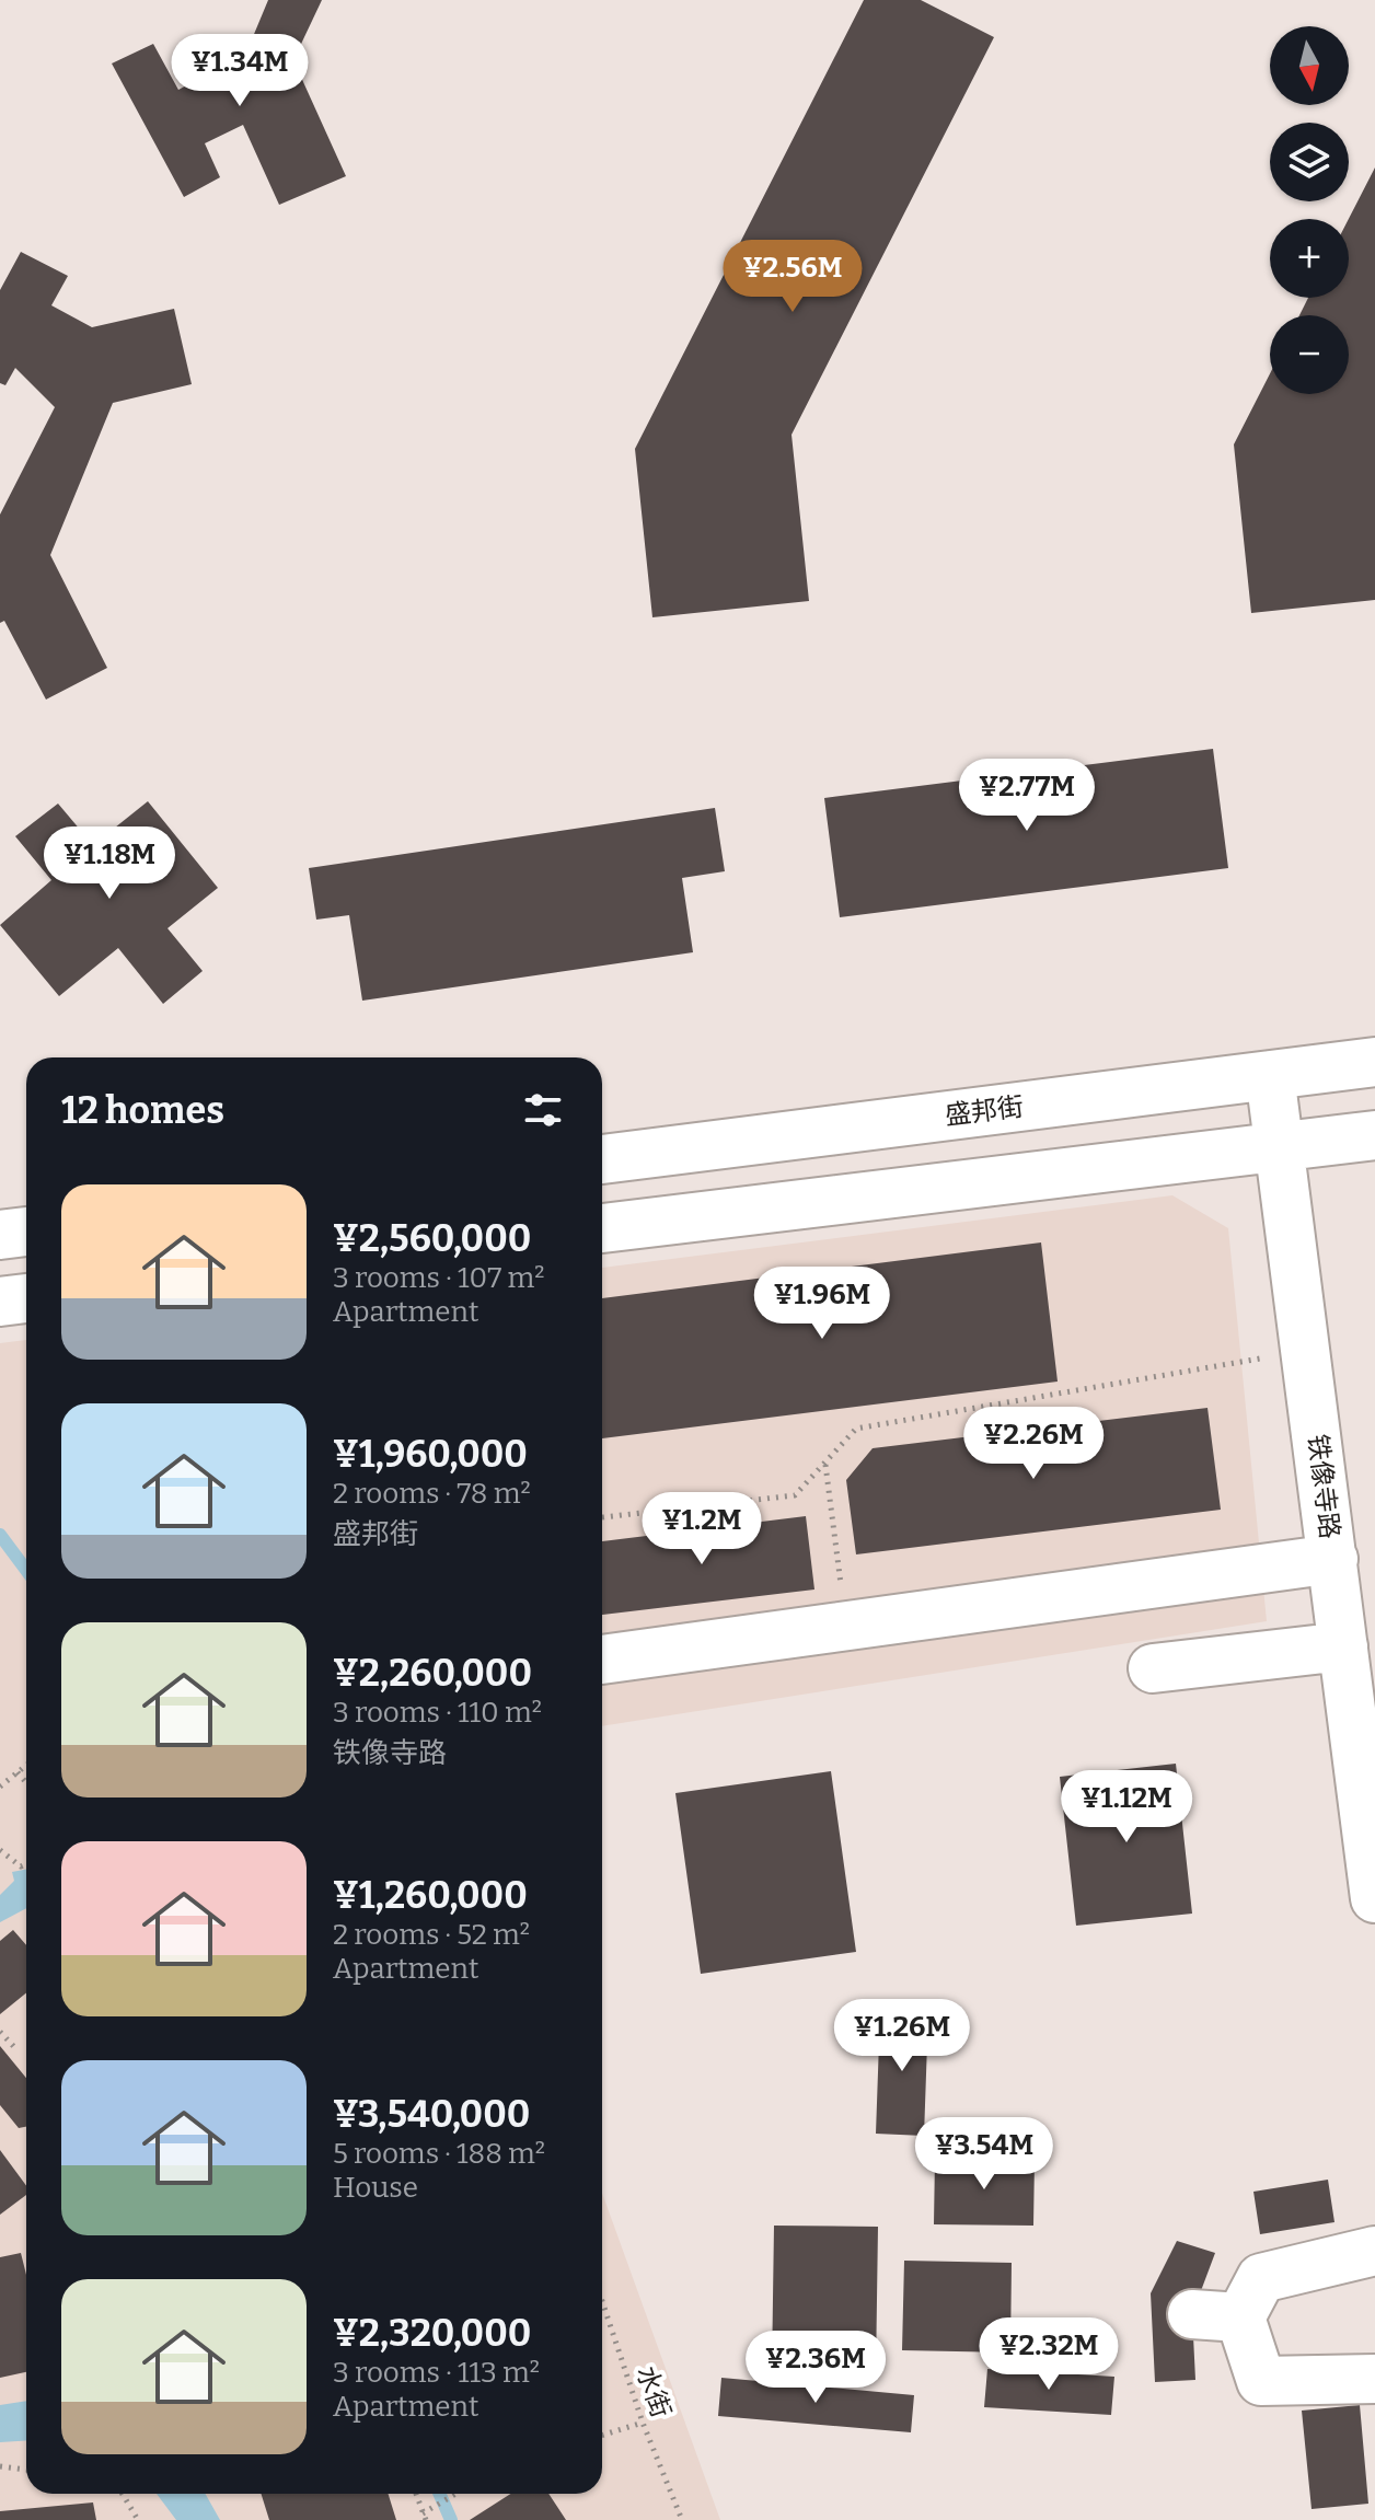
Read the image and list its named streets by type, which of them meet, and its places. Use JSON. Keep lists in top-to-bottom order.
{
  "streets": {
    "street": ["盛邦街", "铁像寺路"],
    "path": ["水街"]
  },
  "crossings": [
    ["盛邦街", "铁像寺路"]
  ],
  "north": "bottom",
  "page": {
    "map_buttons": ["+", "−"],
    "price": [
      "¥1.34M",
      "¥2.56M",
      "¥2.77M",
      "¥1.18M",
      "¥1.96M",
      "¥2.26M",
      "¥1.2M",
      "¥1.12M",
      "¥1.26M",
      "¥3.54M",
      "¥2.32M",
      "¥2.36M"
    ],
    "heading": "12 homes",
    "list": [
      {
        "name": "¥2,560,000",
        "note": "3 rooms · 107 m² · Apartment"
      },
      {
        "name": "¥1,960,000",
        "note": "2 rooms · 78 m² · 盛邦街"
      },
      {
        "name": "¥2,260,000",
        "note": "3 rooms · 110 m² · 铁像寺路"
      },
      {
        "name": "¥1,260,000",
        "note": "2 rooms · 52 m² · Apartment"
      },
      {
        "name": "¥3,540,000",
        "note": "5 rooms · 188 m² · House"
      },
      {
        "name": "¥2,320,000",
        "note": "3 rooms · 113 m² · Apartment"
      }
    ]
  }
}
